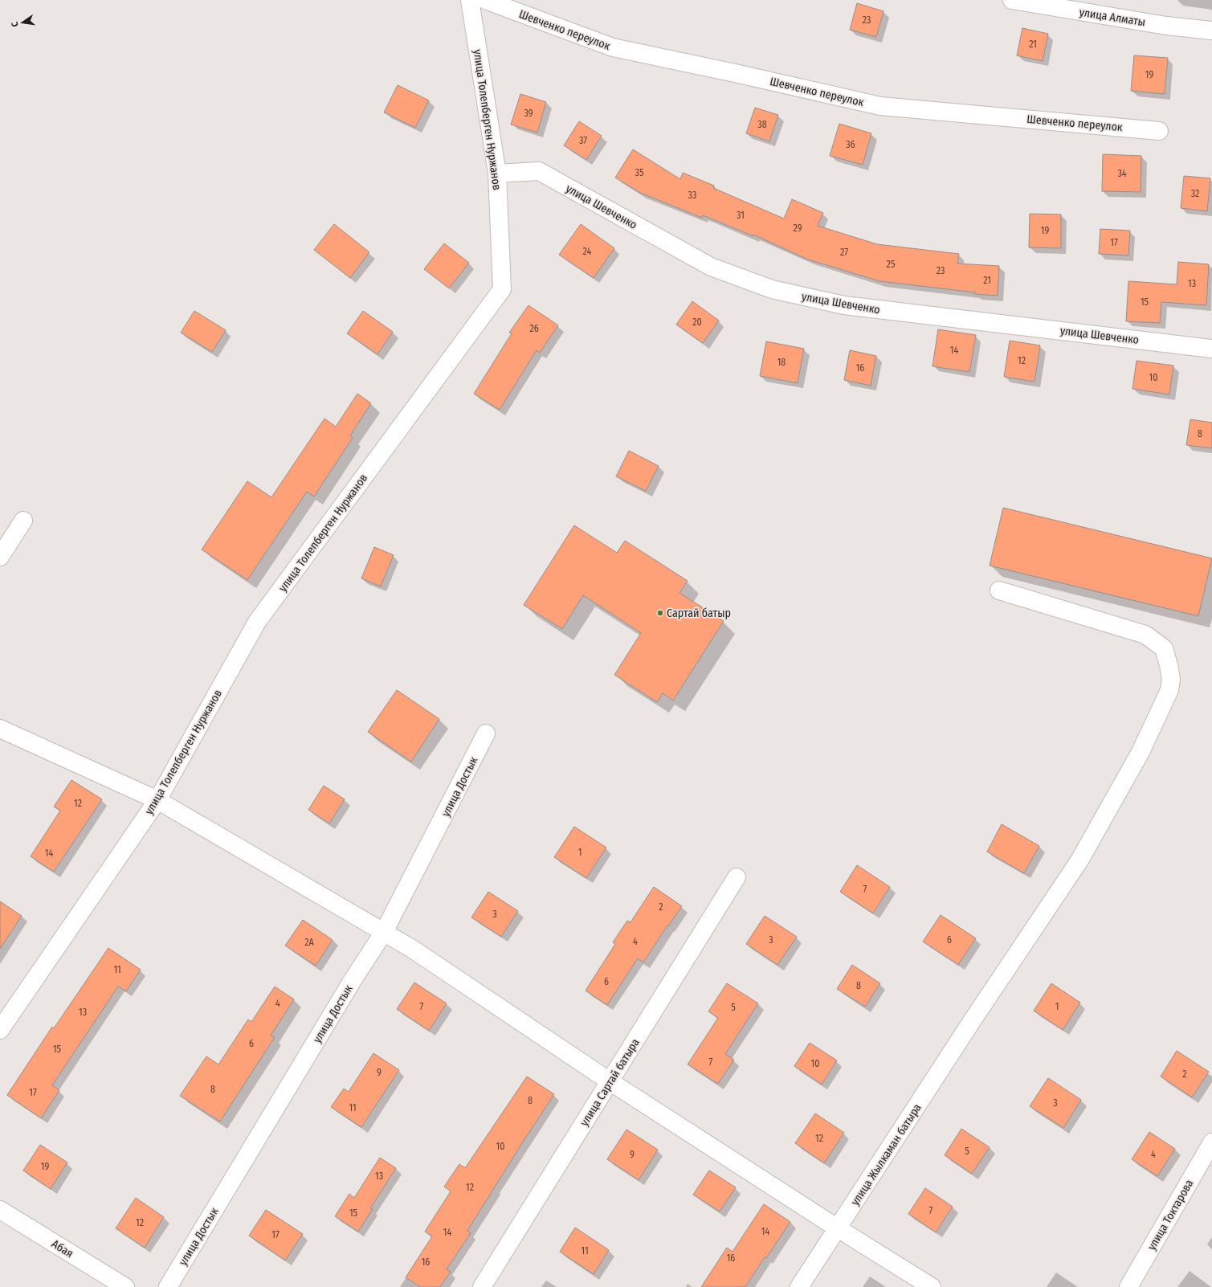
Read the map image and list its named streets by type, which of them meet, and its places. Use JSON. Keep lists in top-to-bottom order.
{
  "streets": {
    "street": [
      "улица Алматы",
      "Шевченко переулок",
      "улица Толепберген Нуржанов",
      "улица Шевченко",
      "улица Достык",
      "улица Сартай батыра",
      "улица Жылкаман батыра",
      "улица Токтарова",
      "Абая"
    ]
  },
  "crossings": [
    ["улица Толепберген Нуржанов", "улица Шевченко"]
  ],
  "places": ["Сартай батыр"],
  "house_numbers": [
    "23",
    "21",
    "19",
    "39",
    "38",
    "37",
    "36",
    "35",
    "34",
    "32",
    "33",
    "31",
    "29",
    "19",
    "17",
    "24",
    "27",
    "25",
    "23",
    "21",
    "13",
    "15",
    "20",
    "26",
    "14",
    "12",
    "18",
    "16",
    "10",
    "8",
    "12",
    "1",
    "14",
    "7",
    "2",
    "3",
    "3",
    "6",
    "4",
    "2А",
    "11",
    "6",
    "8",
    "4",
    "7",
    "1",
    "5",
    "13",
    "6",
    "15",
    "7",
    "10",
    "9",
    "2",
    "8",
    "17",
    "8",
    "3",
    "11",
    "12",
    "10",
    "5",
    "9",
    "4",
    "19",
    "13",
    "12",
    "7",
    "15",
    "12",
    "14",
    "14",
    "17",
    "11",
    "16",
    "16"
  ],
  "north": "left"
}
